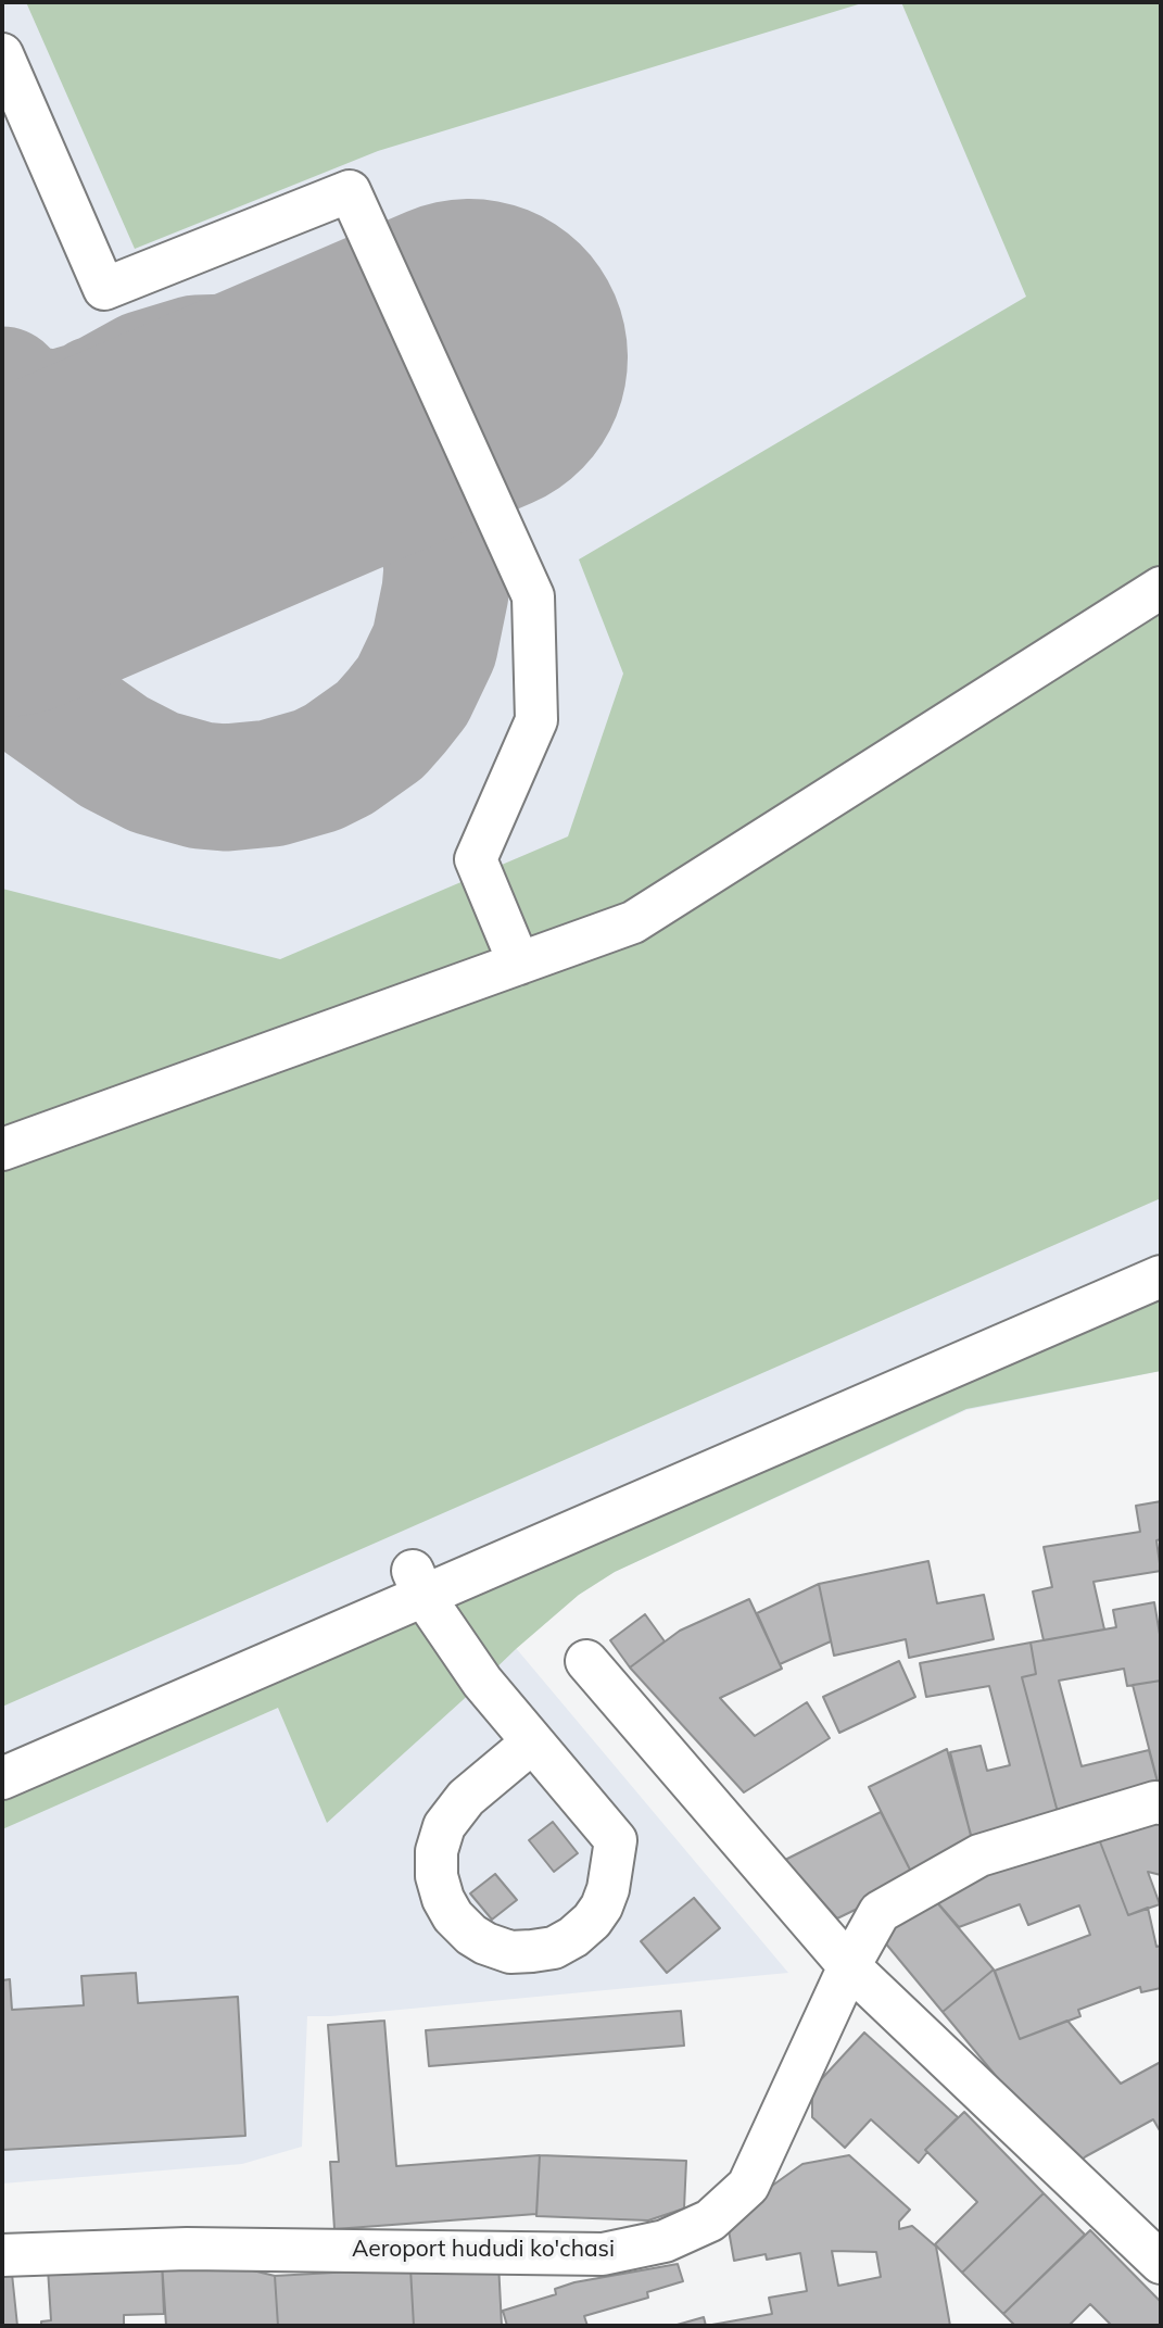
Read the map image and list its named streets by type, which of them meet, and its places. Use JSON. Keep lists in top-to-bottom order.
{
  "streets": {
    "street": ["Aeroport hududi ko'chasi"]
  }
}
